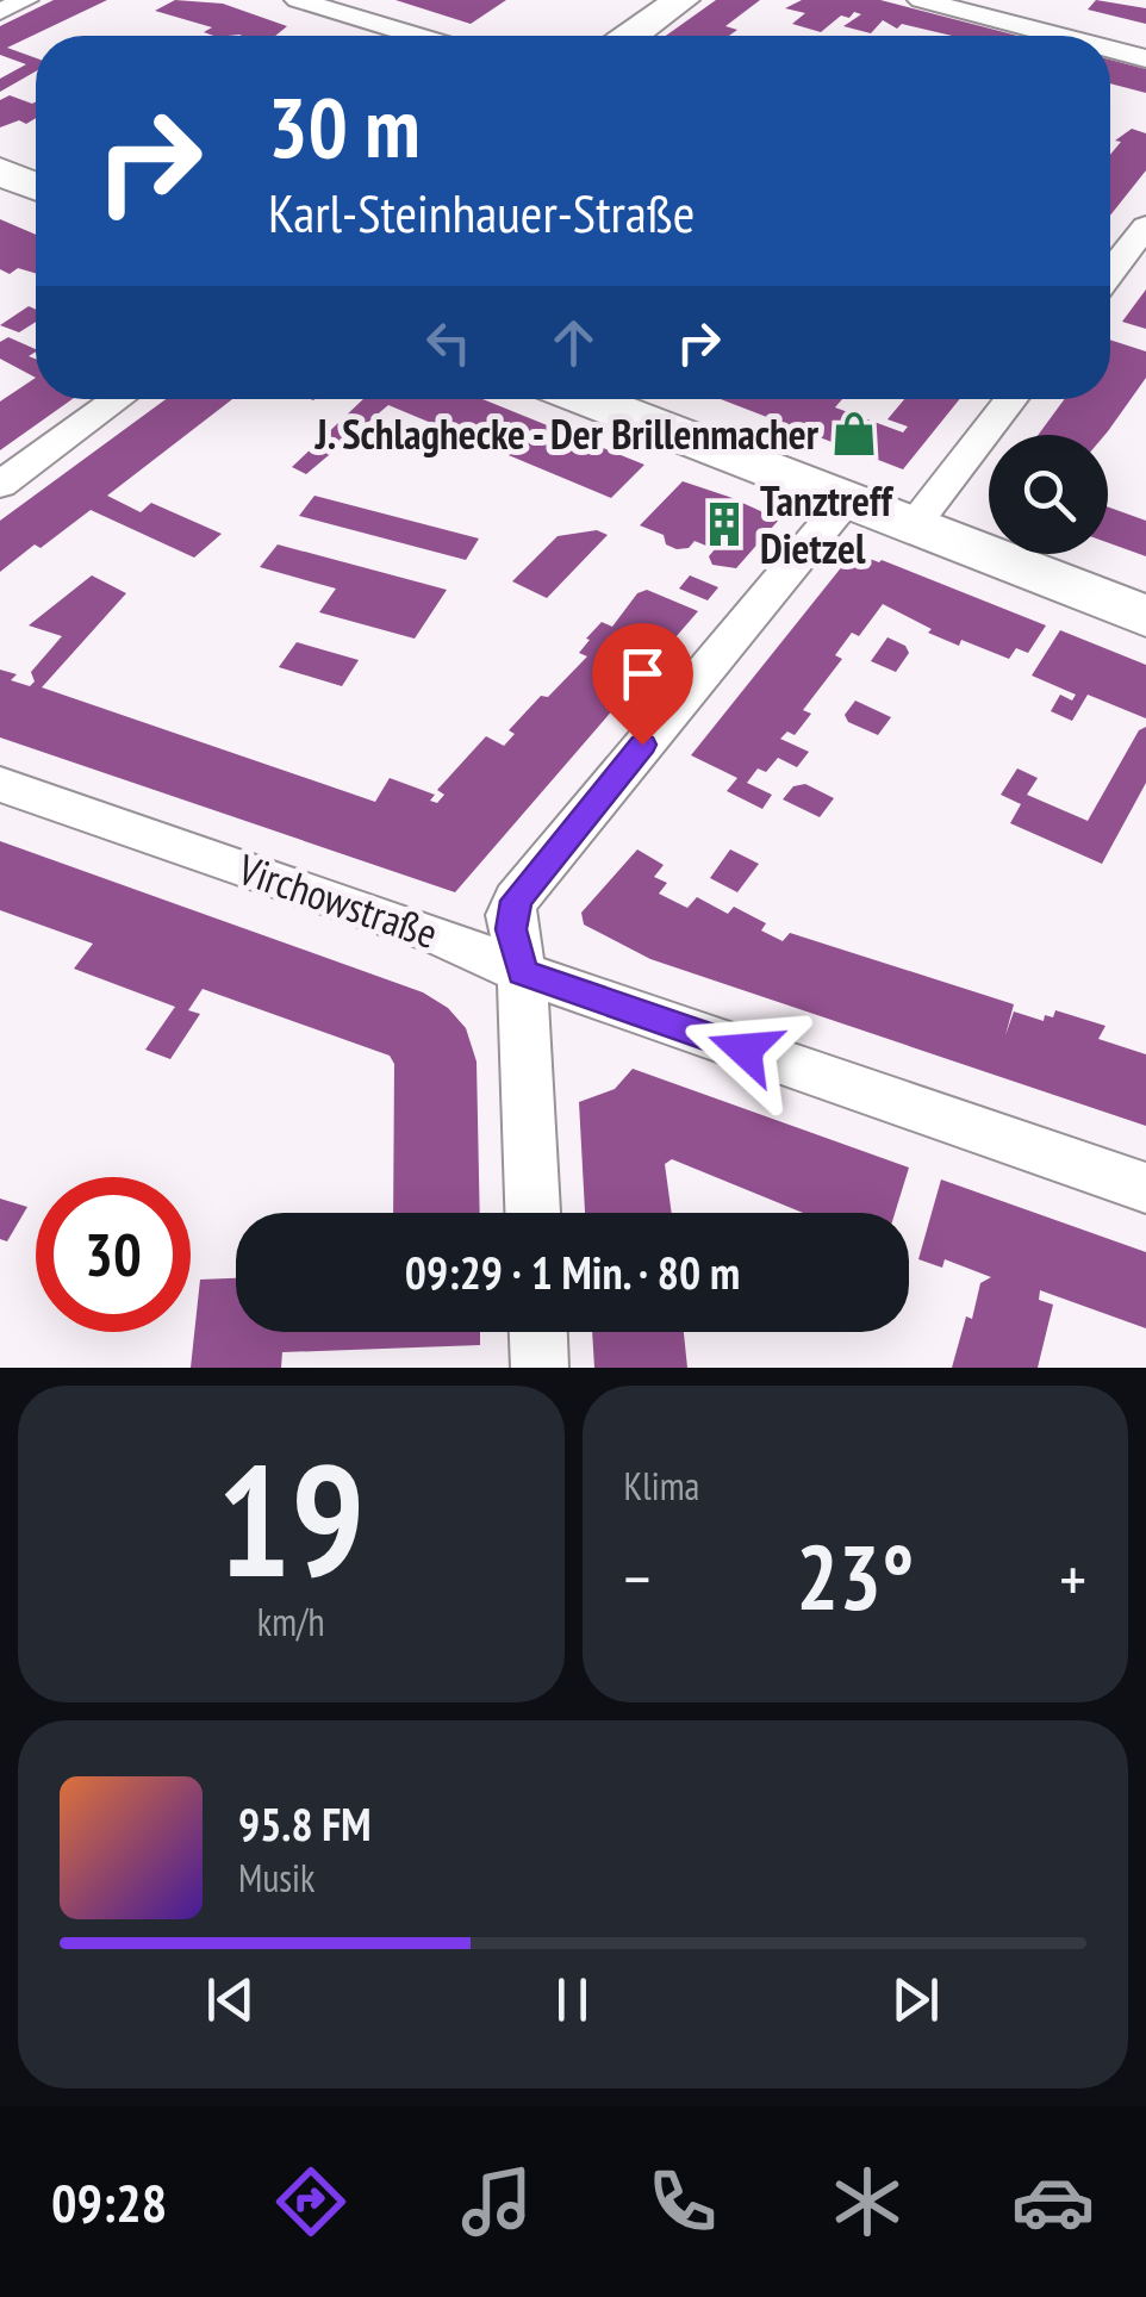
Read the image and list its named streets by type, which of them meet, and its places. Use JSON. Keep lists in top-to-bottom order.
{
  "streets": {
    "street": ["Virchowstraße"]
  },
  "places": {
    "shop": ["J. Schlaghecke - Der Brillenmacher"],
    "building": ["Tanztreff Dietzel"]
  },
  "page": {
    "turn": ["30 m", "Karl-Steinhauer-Straße"],
    "limit": "30",
    "trip": "09:29 · 1 Min. · 80 m",
    "tile": [
      ["19", "km/h"],
      "Klima"
    ],
    "heat": ["−", "23°", "+"],
    "song": ["95.8 FM", "Musik"],
    "tabs": "09:28"
  }
}
